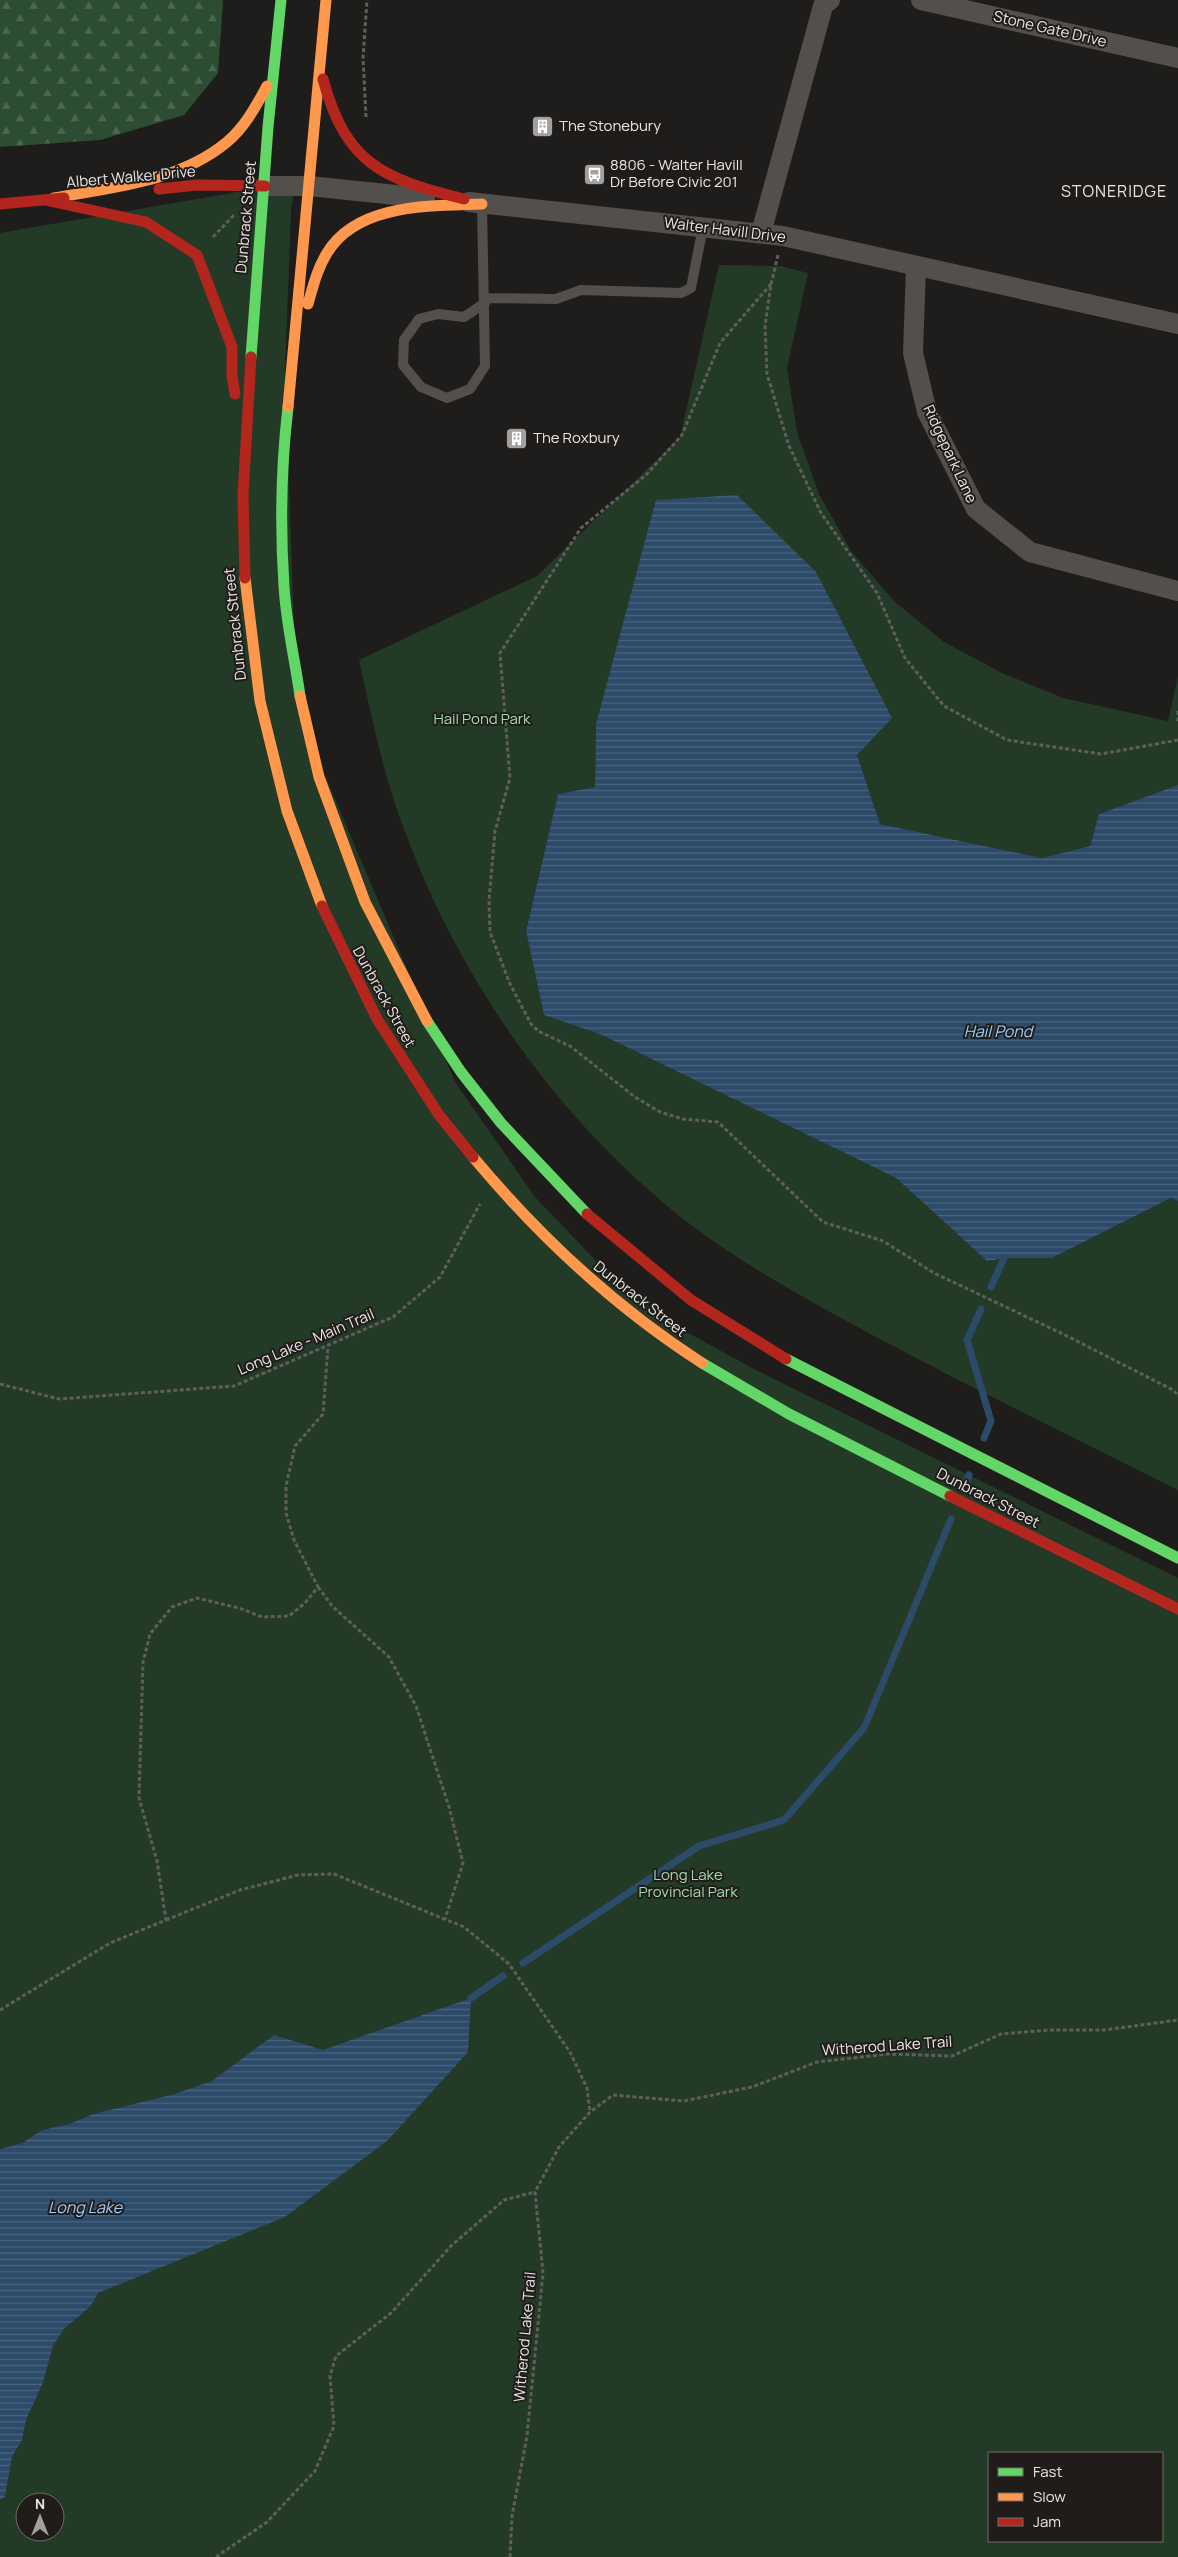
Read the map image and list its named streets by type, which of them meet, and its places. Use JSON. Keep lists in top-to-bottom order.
{
  "streets": {
    "main road": ["Albert Walker Drive", "Dunbrack Street"],
    "street": ["Stone Gate Drive", "Walter Havill Drive", "Ridgepark Lane"],
    "path": ["Long Lake - Main Trail", "Witherod Lake Trail"]
  },
  "crossings": [
    ["Albert Walker Drive", "Dunbrack Street"],
    ["Albert Walker Drive", "Walter Havill Drive"],
    ["Dunbrack Street", "Walter Havill Drive"],
    ["Dunbrack Street", "Long Lake - Main Trail"],
    ["Walter Havill Drive", "Ridgepark Lane"]
  ],
  "districts": ["STONERIDGE"],
  "water": ["Hail Pond", "Long Lake"],
  "parks": ["Hail Pond Park", "Long Lake Provincial Park"],
  "places": {
    "building": ["The Stonebury", "The Roxbury"],
    "bus stop": ["8806 - Walter Havill Dr Before Civic 201"]
  },
  "legend": ["Fast", "Slow", "Jam"],
  "north": "top"
}
